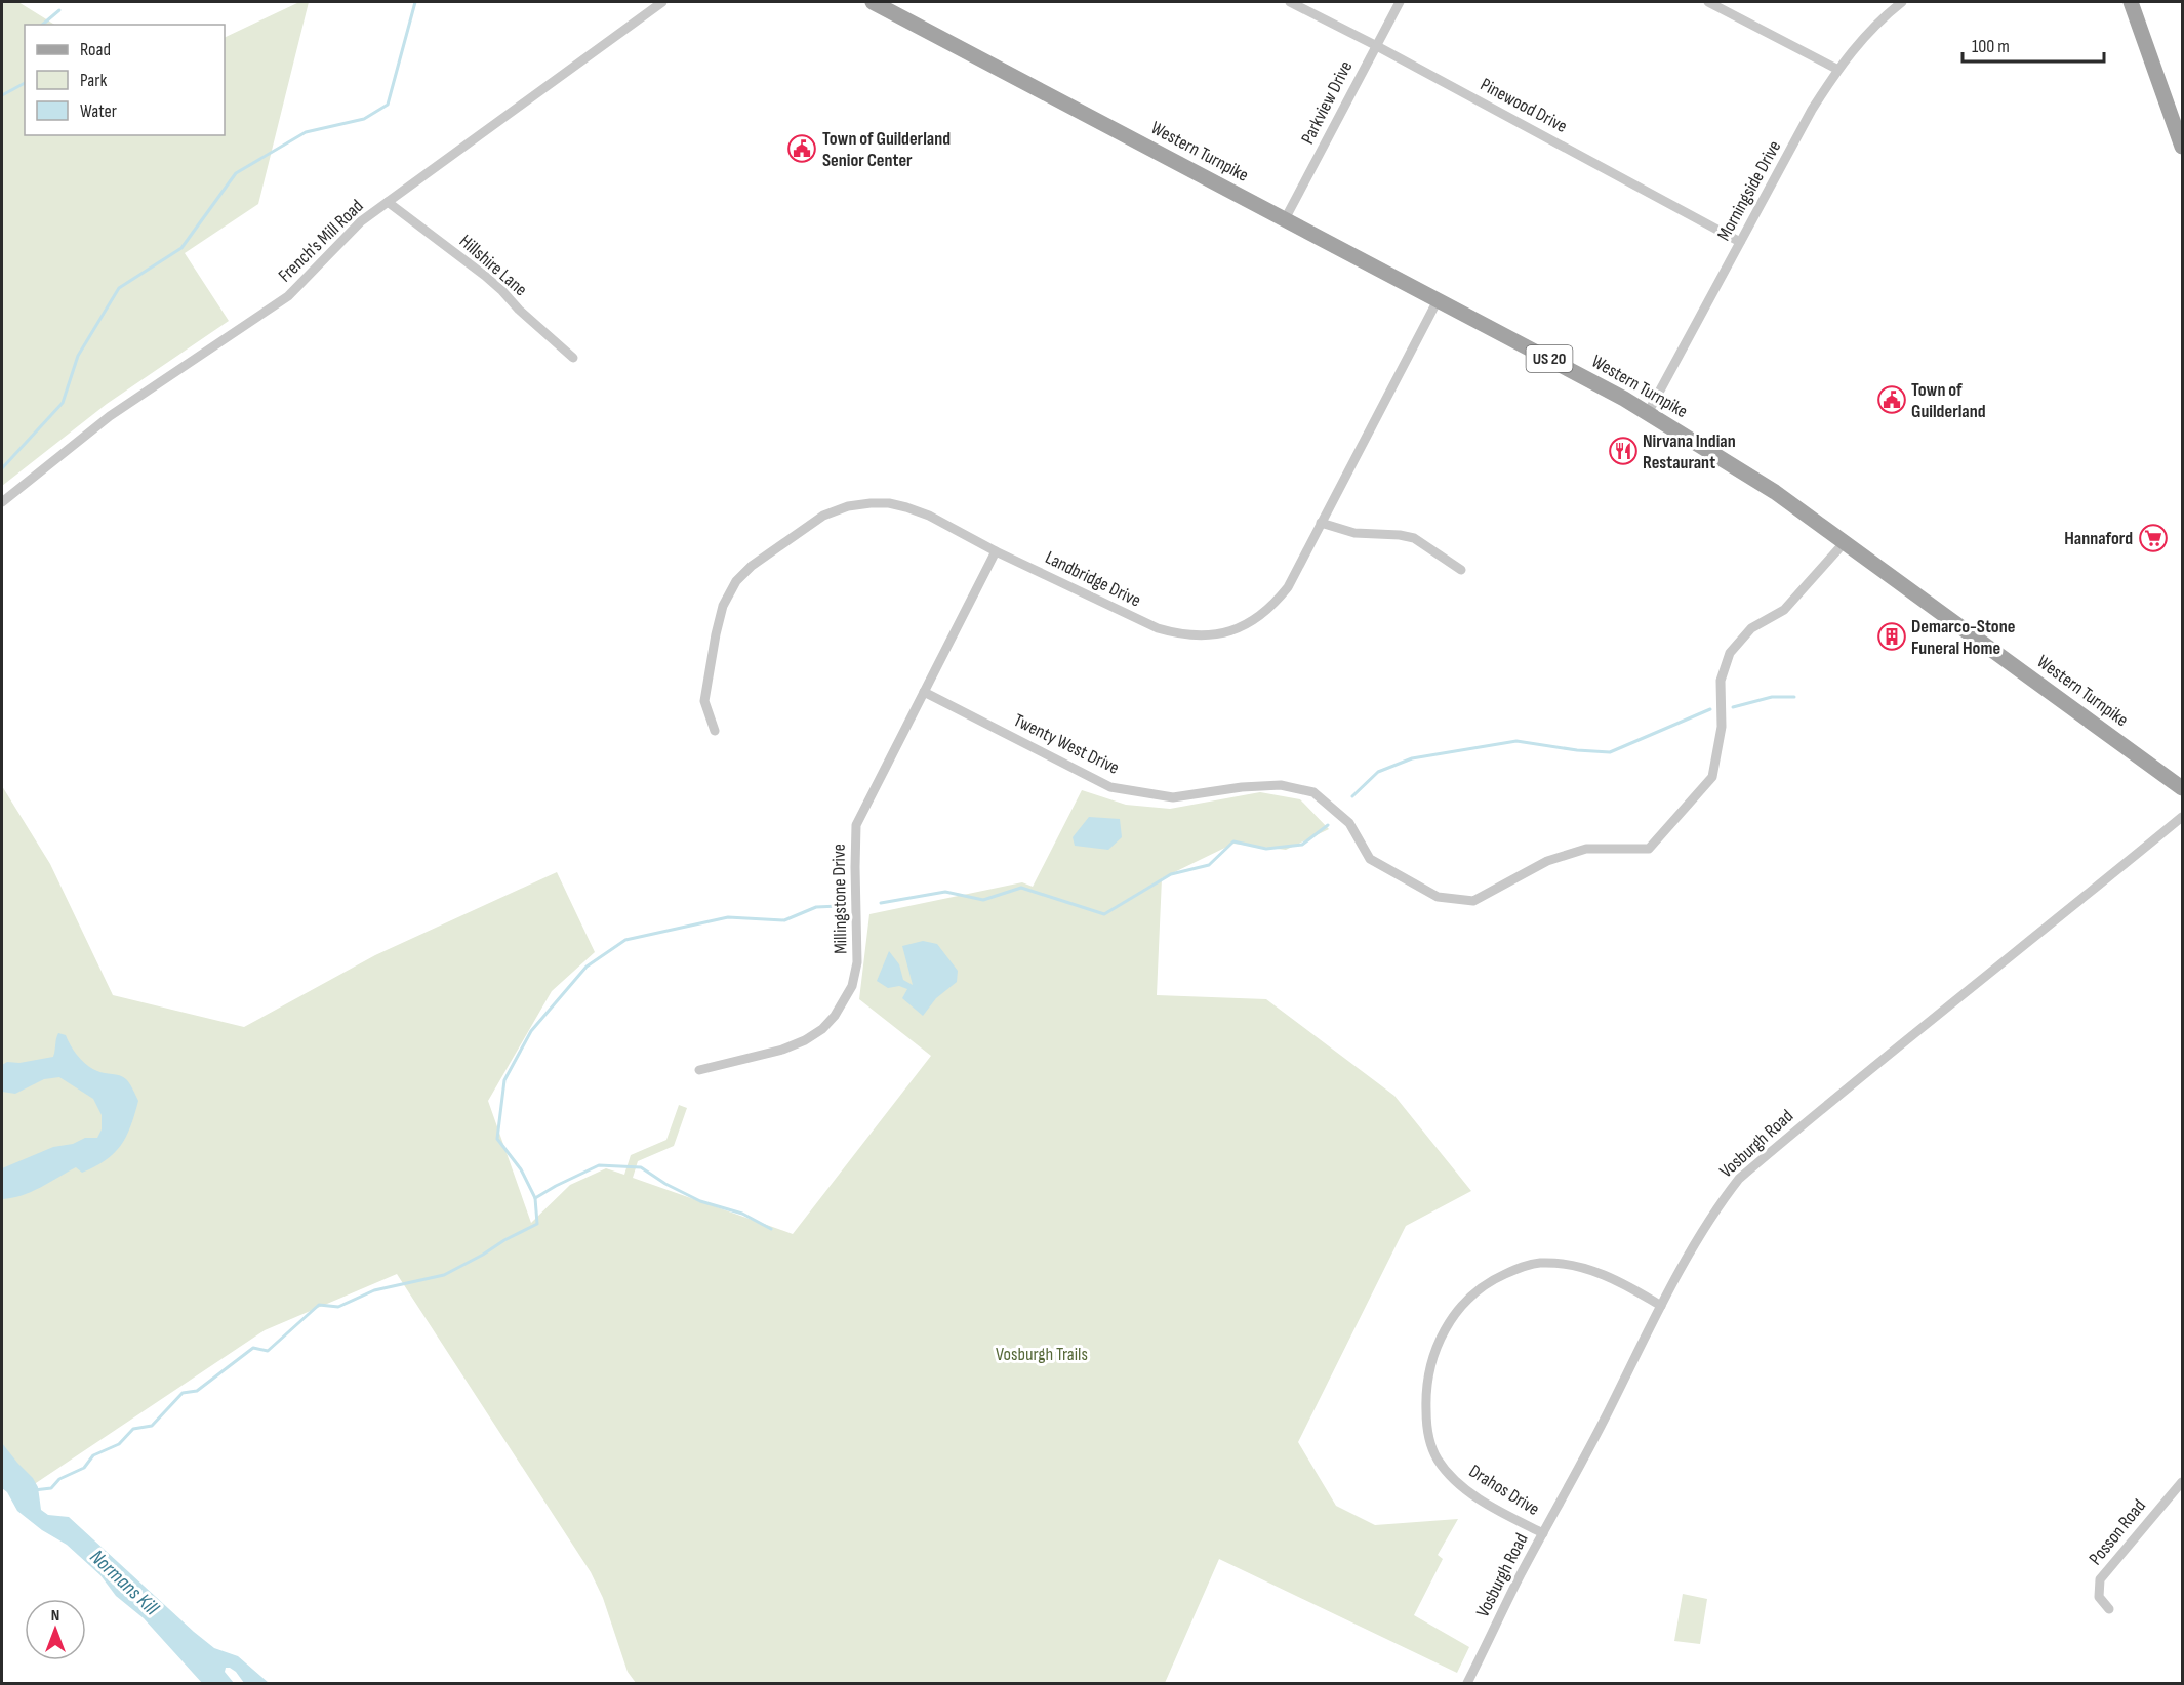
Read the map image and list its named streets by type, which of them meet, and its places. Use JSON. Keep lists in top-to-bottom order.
{
  "streets": {
    "main road": ["Western Turnpike", "US 20"],
    "street": [
      "Parkview Drive",
      "Pinewood Drive",
      "Morningside Drive",
      "French's Mill Road",
      "Hillshire Lane",
      "Landbridge Drive",
      "Twenty West Drive",
      "Millingstone Drive",
      "Vosburgh Road",
      "Drahos Drive",
      "Posson Road"
    ]
  },
  "crossings": [
    ["Parkview Drive", "Pinewood Drive"],
    ["Parkview Drive", "Western Turnpike"],
    ["Pinewood Drive", "Morningside Drive"],
    ["Western Turnpike", "Morningside Drive"],
    ["Western Turnpike", "Landbridge Drive"],
    ["Western Turnpike", "Twenty West Drive"],
    ["French's Mill Road", "Hillshire Lane"],
    ["Landbridge Drive", "Millingstone Drive"],
    ["Twenty West Drive", "Millingstone Drive"],
    ["Vosburgh Road", "Drahos Drive"]
  ],
  "water": ["Normans Kill"],
  "parks": ["Vosburgh Trails"],
  "places": {
    "public building": ["Town of Guilderland Senior Center", "Town of Guilderland"],
    "restaurant": ["Nirvana Indian Restaurant"],
    "supermarket": ["Hannaford"],
    "building": ["Demarco-Stone Funeral Home"]
  },
  "legend": ["Road", "Park", "Water"],
  "scale_bar": "100 m",
  "north": "top"
}
